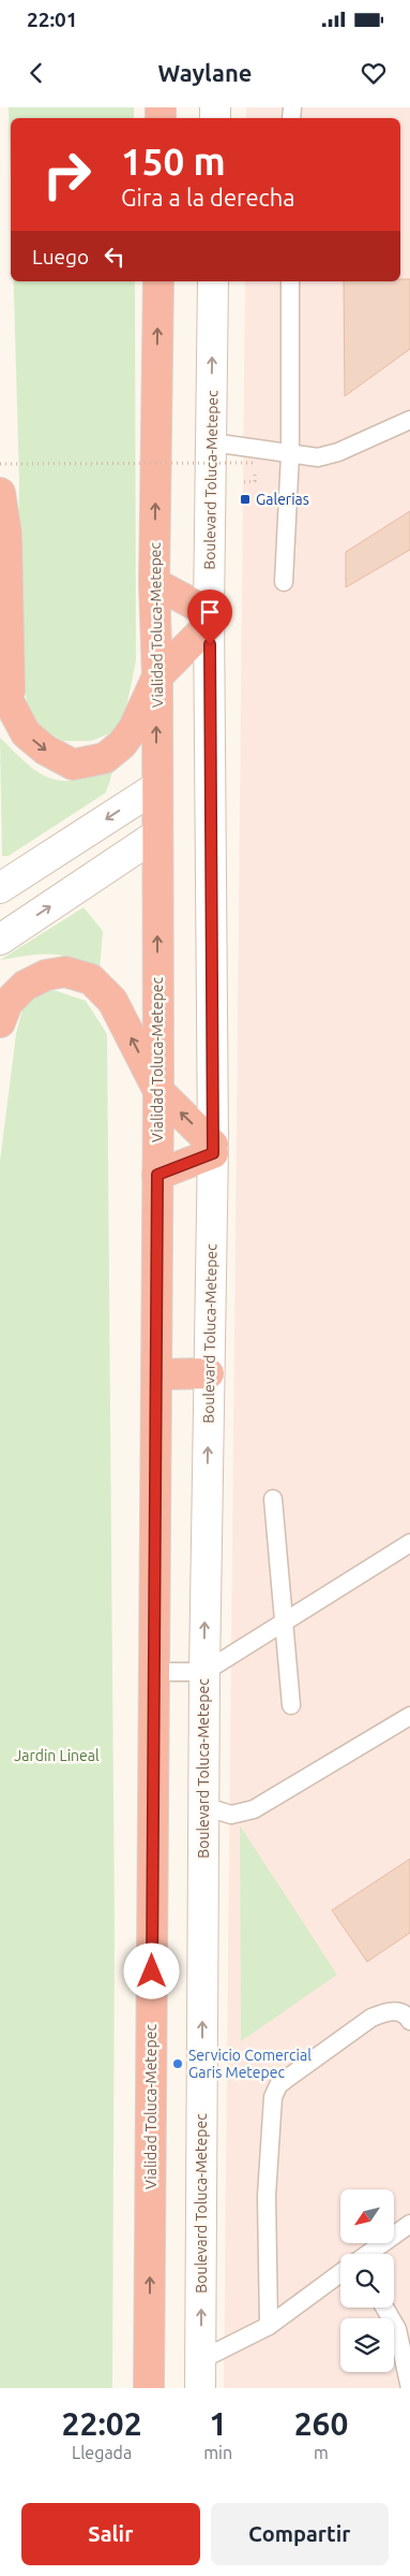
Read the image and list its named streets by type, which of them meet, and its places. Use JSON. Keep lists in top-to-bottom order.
{
  "streets": {
    "highway": ["Vialidad Toluca-Metepec"],
    "main road": ["Boulevard Toluca-Metepec"]
  },
  "one_way": ["Boulevard Toluca-Metepec", "Vialidad Toluca-Metepec"],
  "parks": ["Jardin Lineal"],
  "places": {
    "transit": ["Galerias"],
    "other": ["Servicio Comercial Garis Metepec"]
  },
  "north": "bottom left",
  "page": {
    "status": "22:01",
    "header": "Waylane",
    "turn": ["150 m", "Gira a la derecha"],
    "then": "Luego",
    "eta": [
      "22:02",
      "Llegada",
      "1",
      "min",
      "260",
      "m"
    ],
    "buttons": ["Salir", "Compartir"]
  }
}
